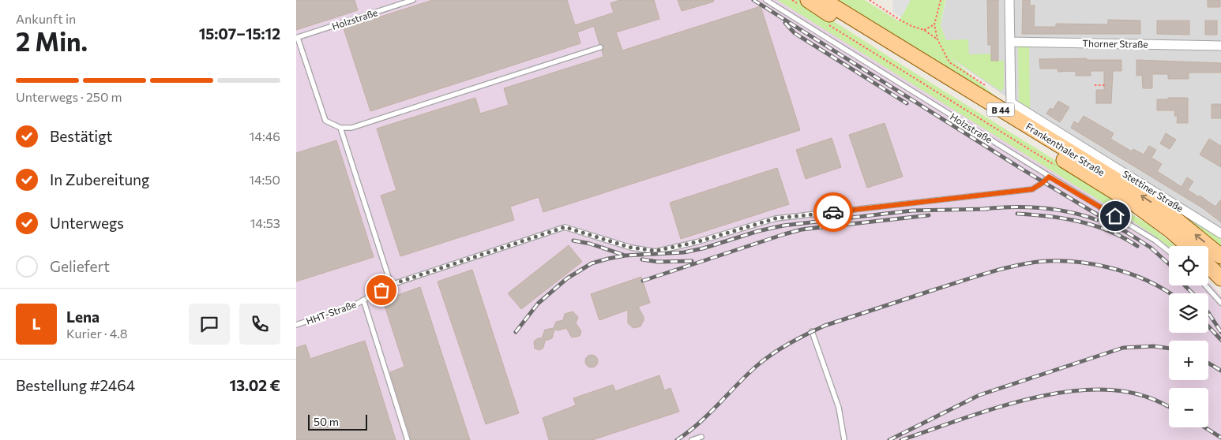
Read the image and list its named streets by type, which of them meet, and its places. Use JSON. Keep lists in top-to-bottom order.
{
  "streets": {
    "main road": ["B 44", "Frankenthaler Straße"],
    "street": ["Thorner Straße", "Stettiner Straße"],
    "lane": ["Holzstraße", "HHT-Straße"]
  },
  "crossings": [
    ["Holzstraße", "HHT-Straße"],
    ["Thorner Straße", "Stettiner Straße"]
  ],
  "scale_bar": "50 m",
  "page": {
    "heading": ["2 Min.", "Ankunft in", "15:07–15:12"],
    "panel": [
      "Lena",
      "Kurier · 4.8",
      "Bestellung #2464",
      "13.02 €"
    ],
    "bar": "Unterwegs · 250 m",
    "list": [
      ["Bestätigt", "14:46"],
      ["In Zubereitung", "14:50"],
      ["Unterwegs", "14:53"],
      "Geliefert"
    ],
    "map_buttons": ["+", "−"],
    "round": "L",
    "scale": "50 m"
  }
}
